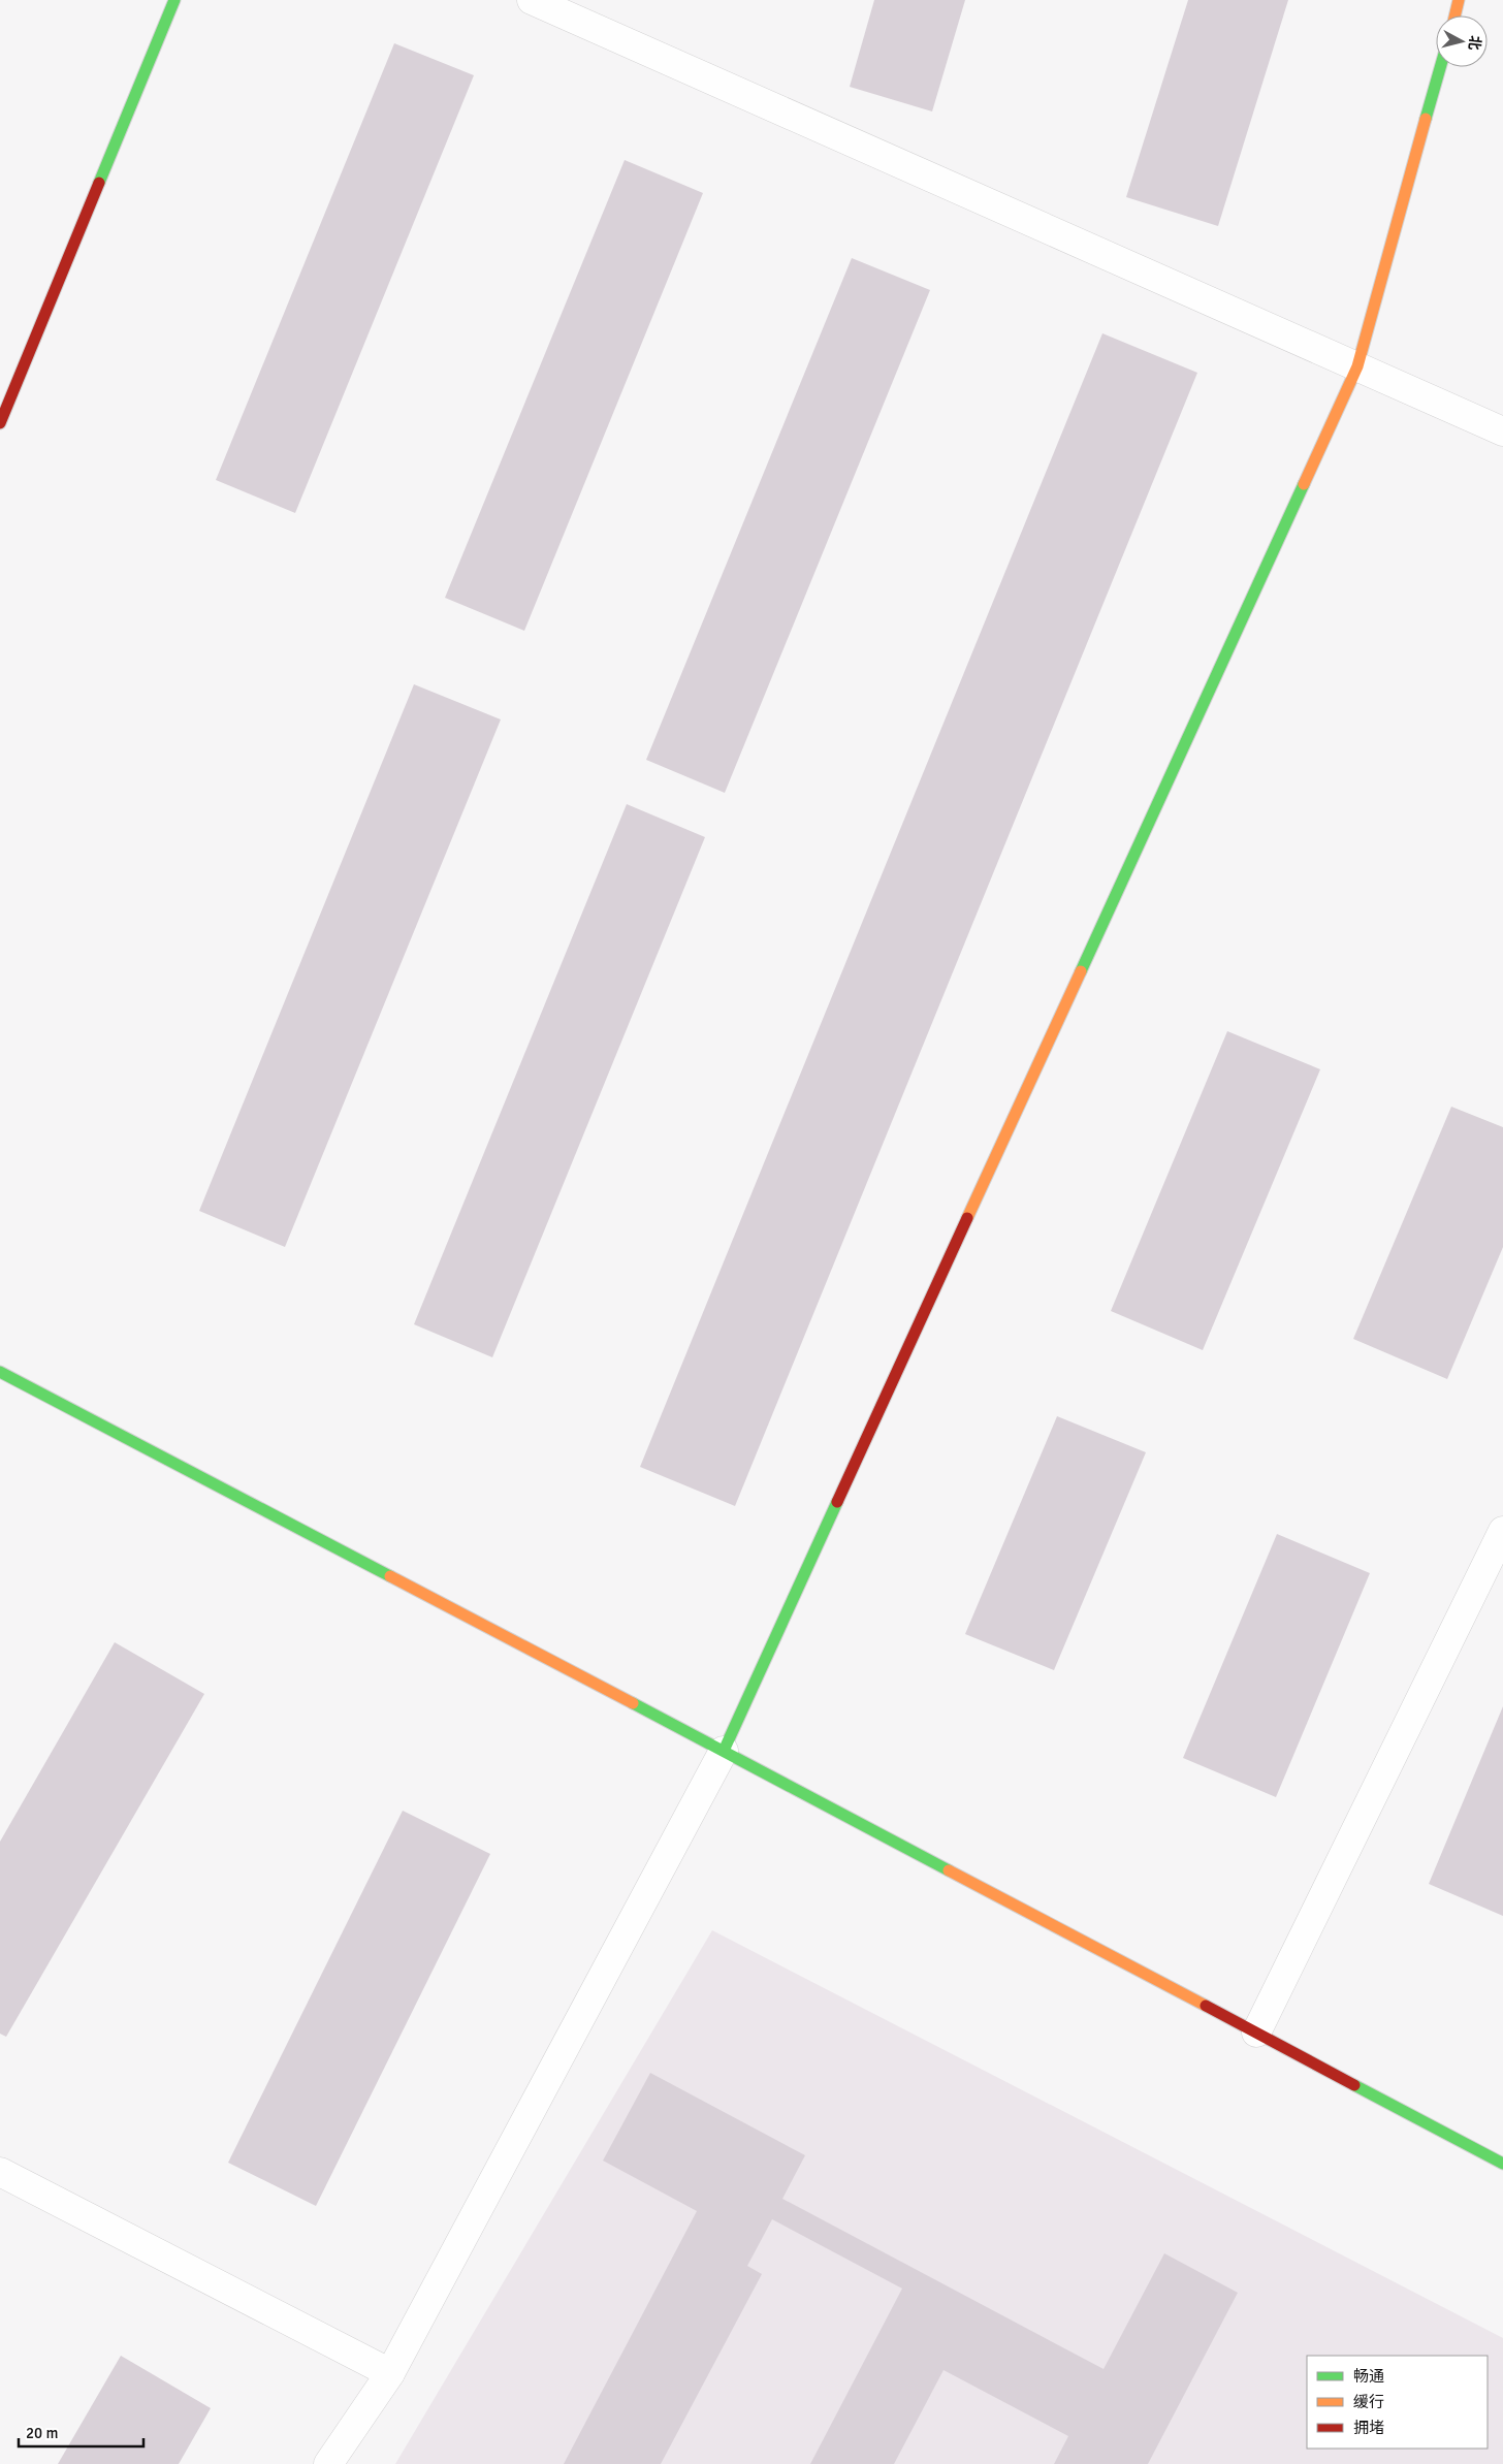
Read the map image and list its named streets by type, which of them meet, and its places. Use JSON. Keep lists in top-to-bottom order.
{
  "legend": ["畅通", "缓行", "拥堵"],
  "scale_bar": "20 m",
  "north": "right"
}
